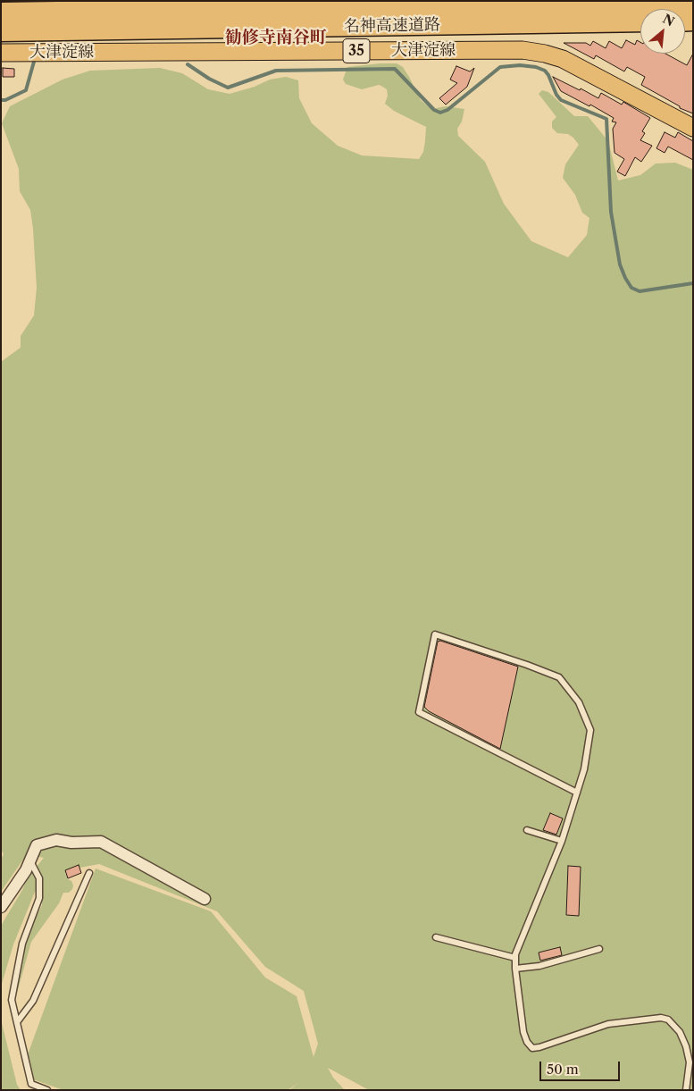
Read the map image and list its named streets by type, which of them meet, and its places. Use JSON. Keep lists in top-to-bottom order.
{
  "streets": {
    "highway": ["名神高速道路"],
    "main road": ["35", "大津淀線"]
  },
  "districts": ["勧修寺南谷町"],
  "scale_bar": "50 m",
  "north": "top right"
}
